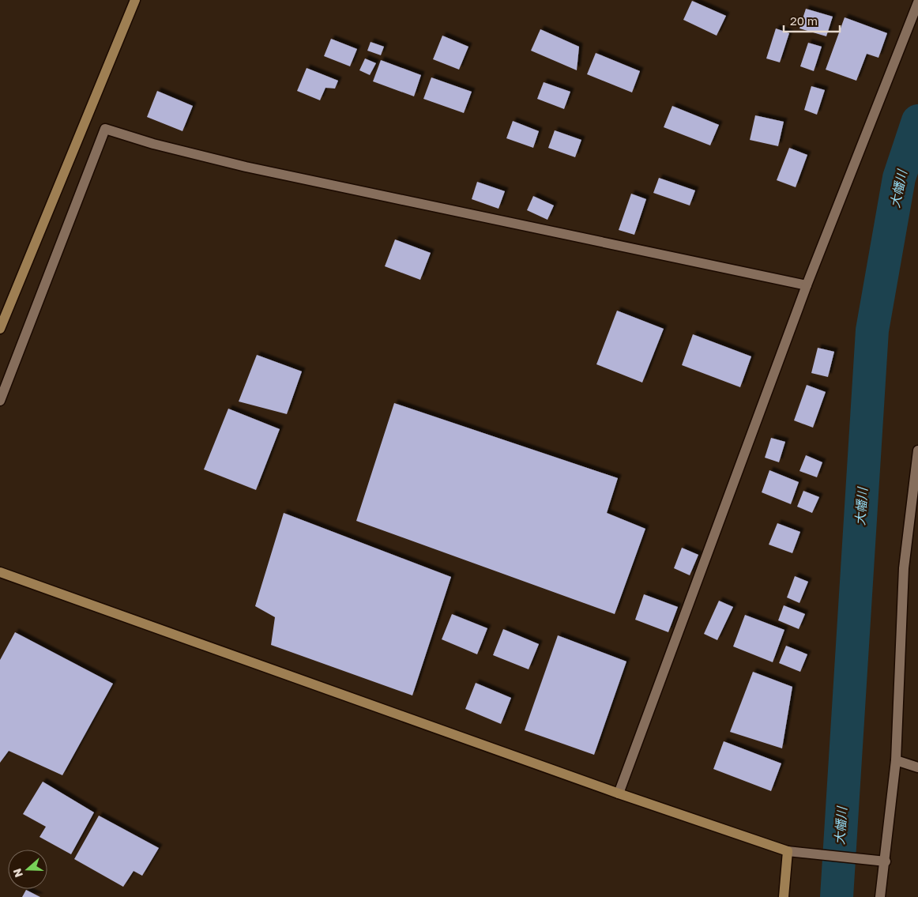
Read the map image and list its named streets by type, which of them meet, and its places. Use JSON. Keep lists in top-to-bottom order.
{
  "water": ["大幡川"],
  "scale_bar": "20 m",
  "north": "left"
}
